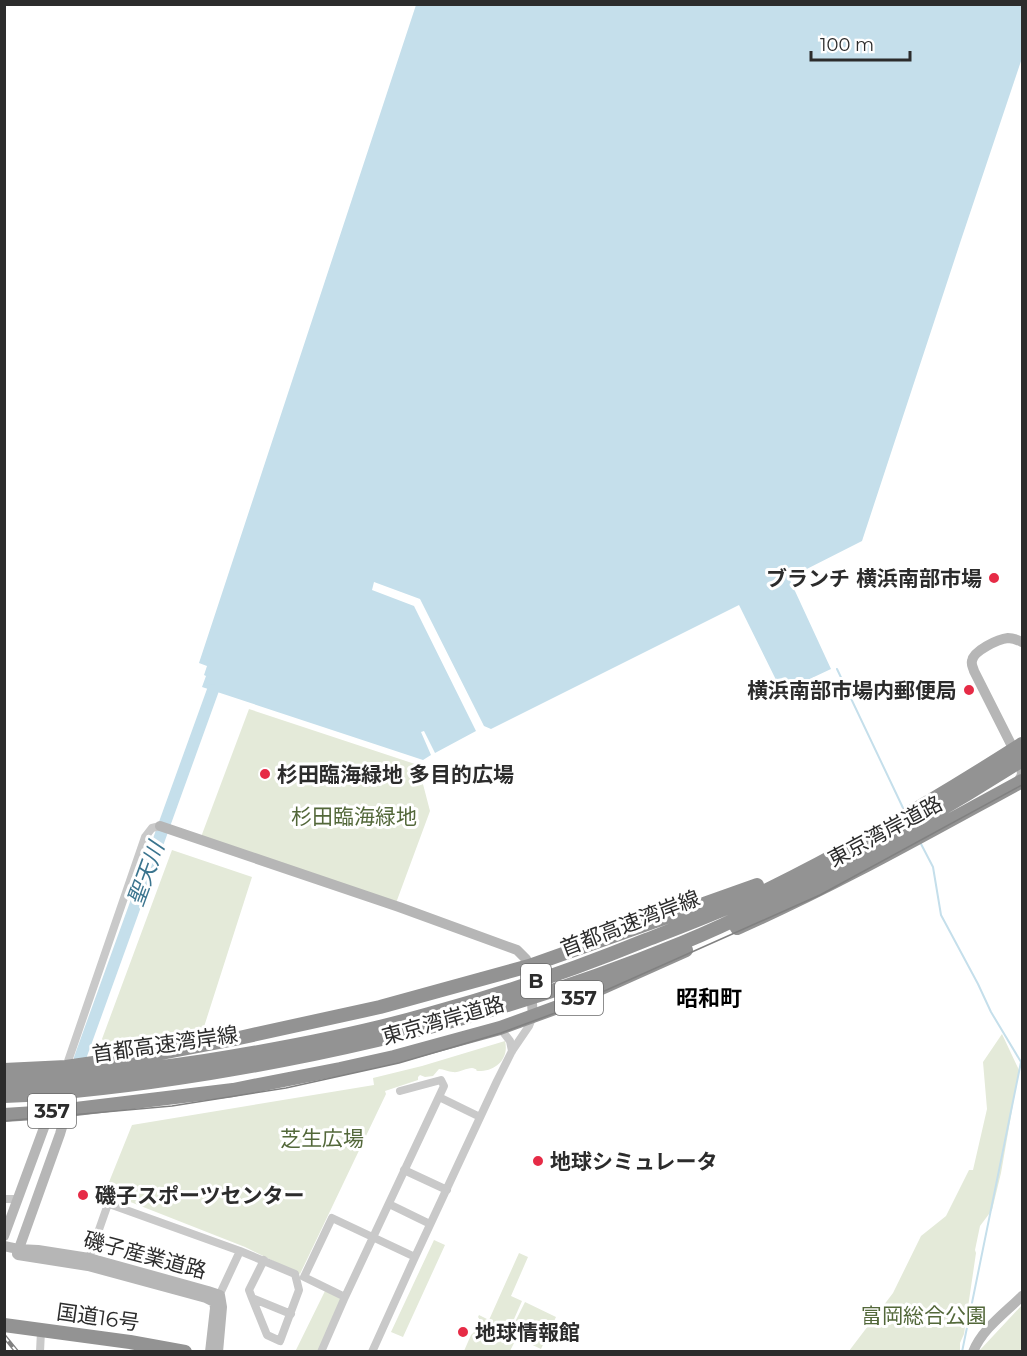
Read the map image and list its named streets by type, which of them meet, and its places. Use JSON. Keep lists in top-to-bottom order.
{
  "streets": {
    "highway": [
      "東京湾岸道路",
      "首都高速湾岸線",
      "B",
      "357",
      "国道16号"
    ],
    "street": ["磯子産業道路"]
  },
  "crossings": [
    ["東京湾岸道路", "首都高速湾岸線"],
    ["東京湾岸道路", "B"],
    ["東京湾岸道路", "357"],
    ["首都高速湾岸線", "B"],
    ["首都高速湾岸線", "357"]
  ],
  "districts": ["昭和町"],
  "water": ["聖天川"],
  "parks": ["杉田臨海緑地", "芝生広場", "富岡総合公園"],
  "places": [
    "ブランチ 横浜南部市場",
    "横浜南部市場内郵便局",
    "杉田臨海緑地 多目的広場",
    "地球シミュレータ",
    "磯子スポーツセンター",
    "地球情報館"
  ],
  "scale_bar": "100 m"
}
